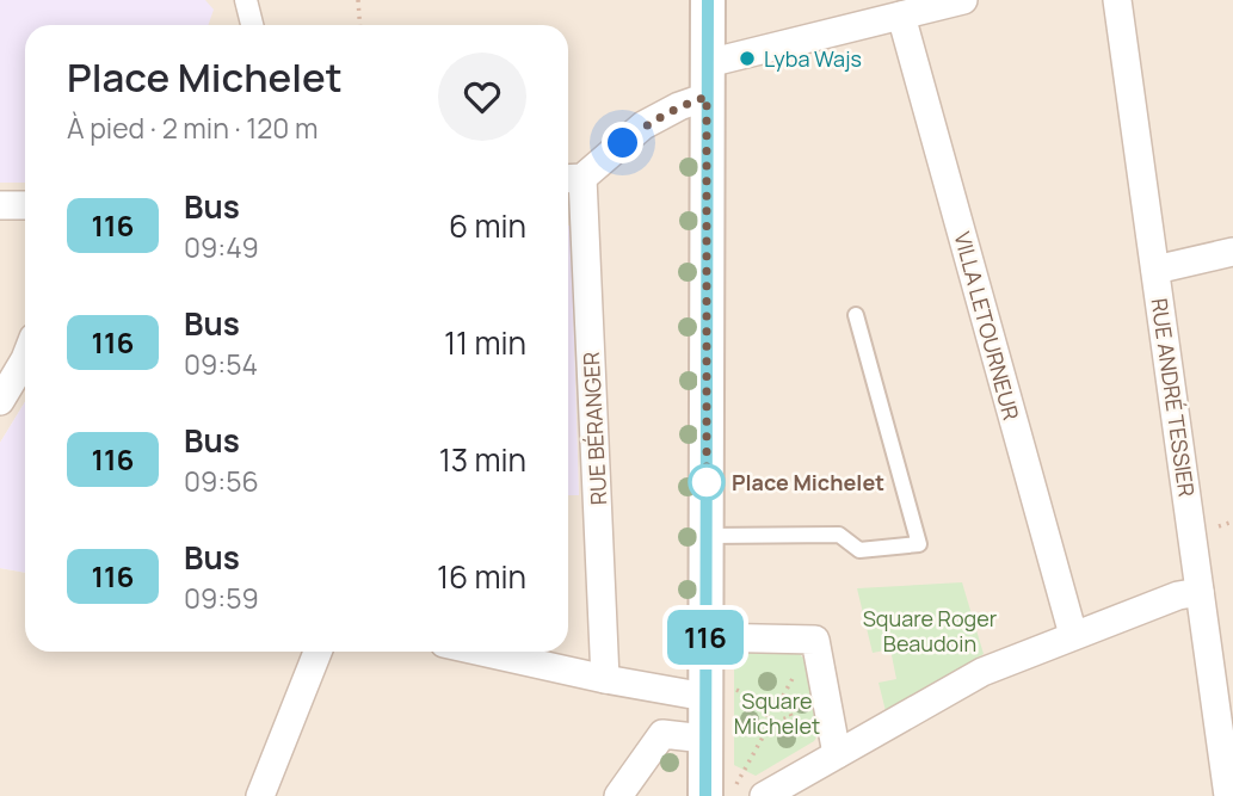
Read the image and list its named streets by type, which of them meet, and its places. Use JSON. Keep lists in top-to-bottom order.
{
  "streets": {
    "street": ["VILLA LETOURNEUR", "RUE ANDRÉ TESSIER", "RUE BÉRANGER"]
  },
  "parks": ["Square Roger Beaudoin", "Square Michelet"],
  "places": ["Lyba Wajs", "Place Michelet"],
  "lines": ["bus line 116"],
  "page": {
    "on_map": "116",
    "heading": ["Place Michelet", "À pied · 2 min · 120 m"],
    "list": [
      {
        "mark": "116",
        "name": "Bus",
        "note": "09:49",
        "value": "6 min"
      },
      {
        "mark": "116",
        "name": "Bus",
        "note": "09:54",
        "value": "11 min"
      },
      {
        "mark": "116",
        "name": "Bus",
        "note": "09:56",
        "value": "13 min"
      },
      {
        "mark": "116",
        "name": "Bus",
        "note": "09:59",
        "value": "16 min"
      }
    ]
  }
}
